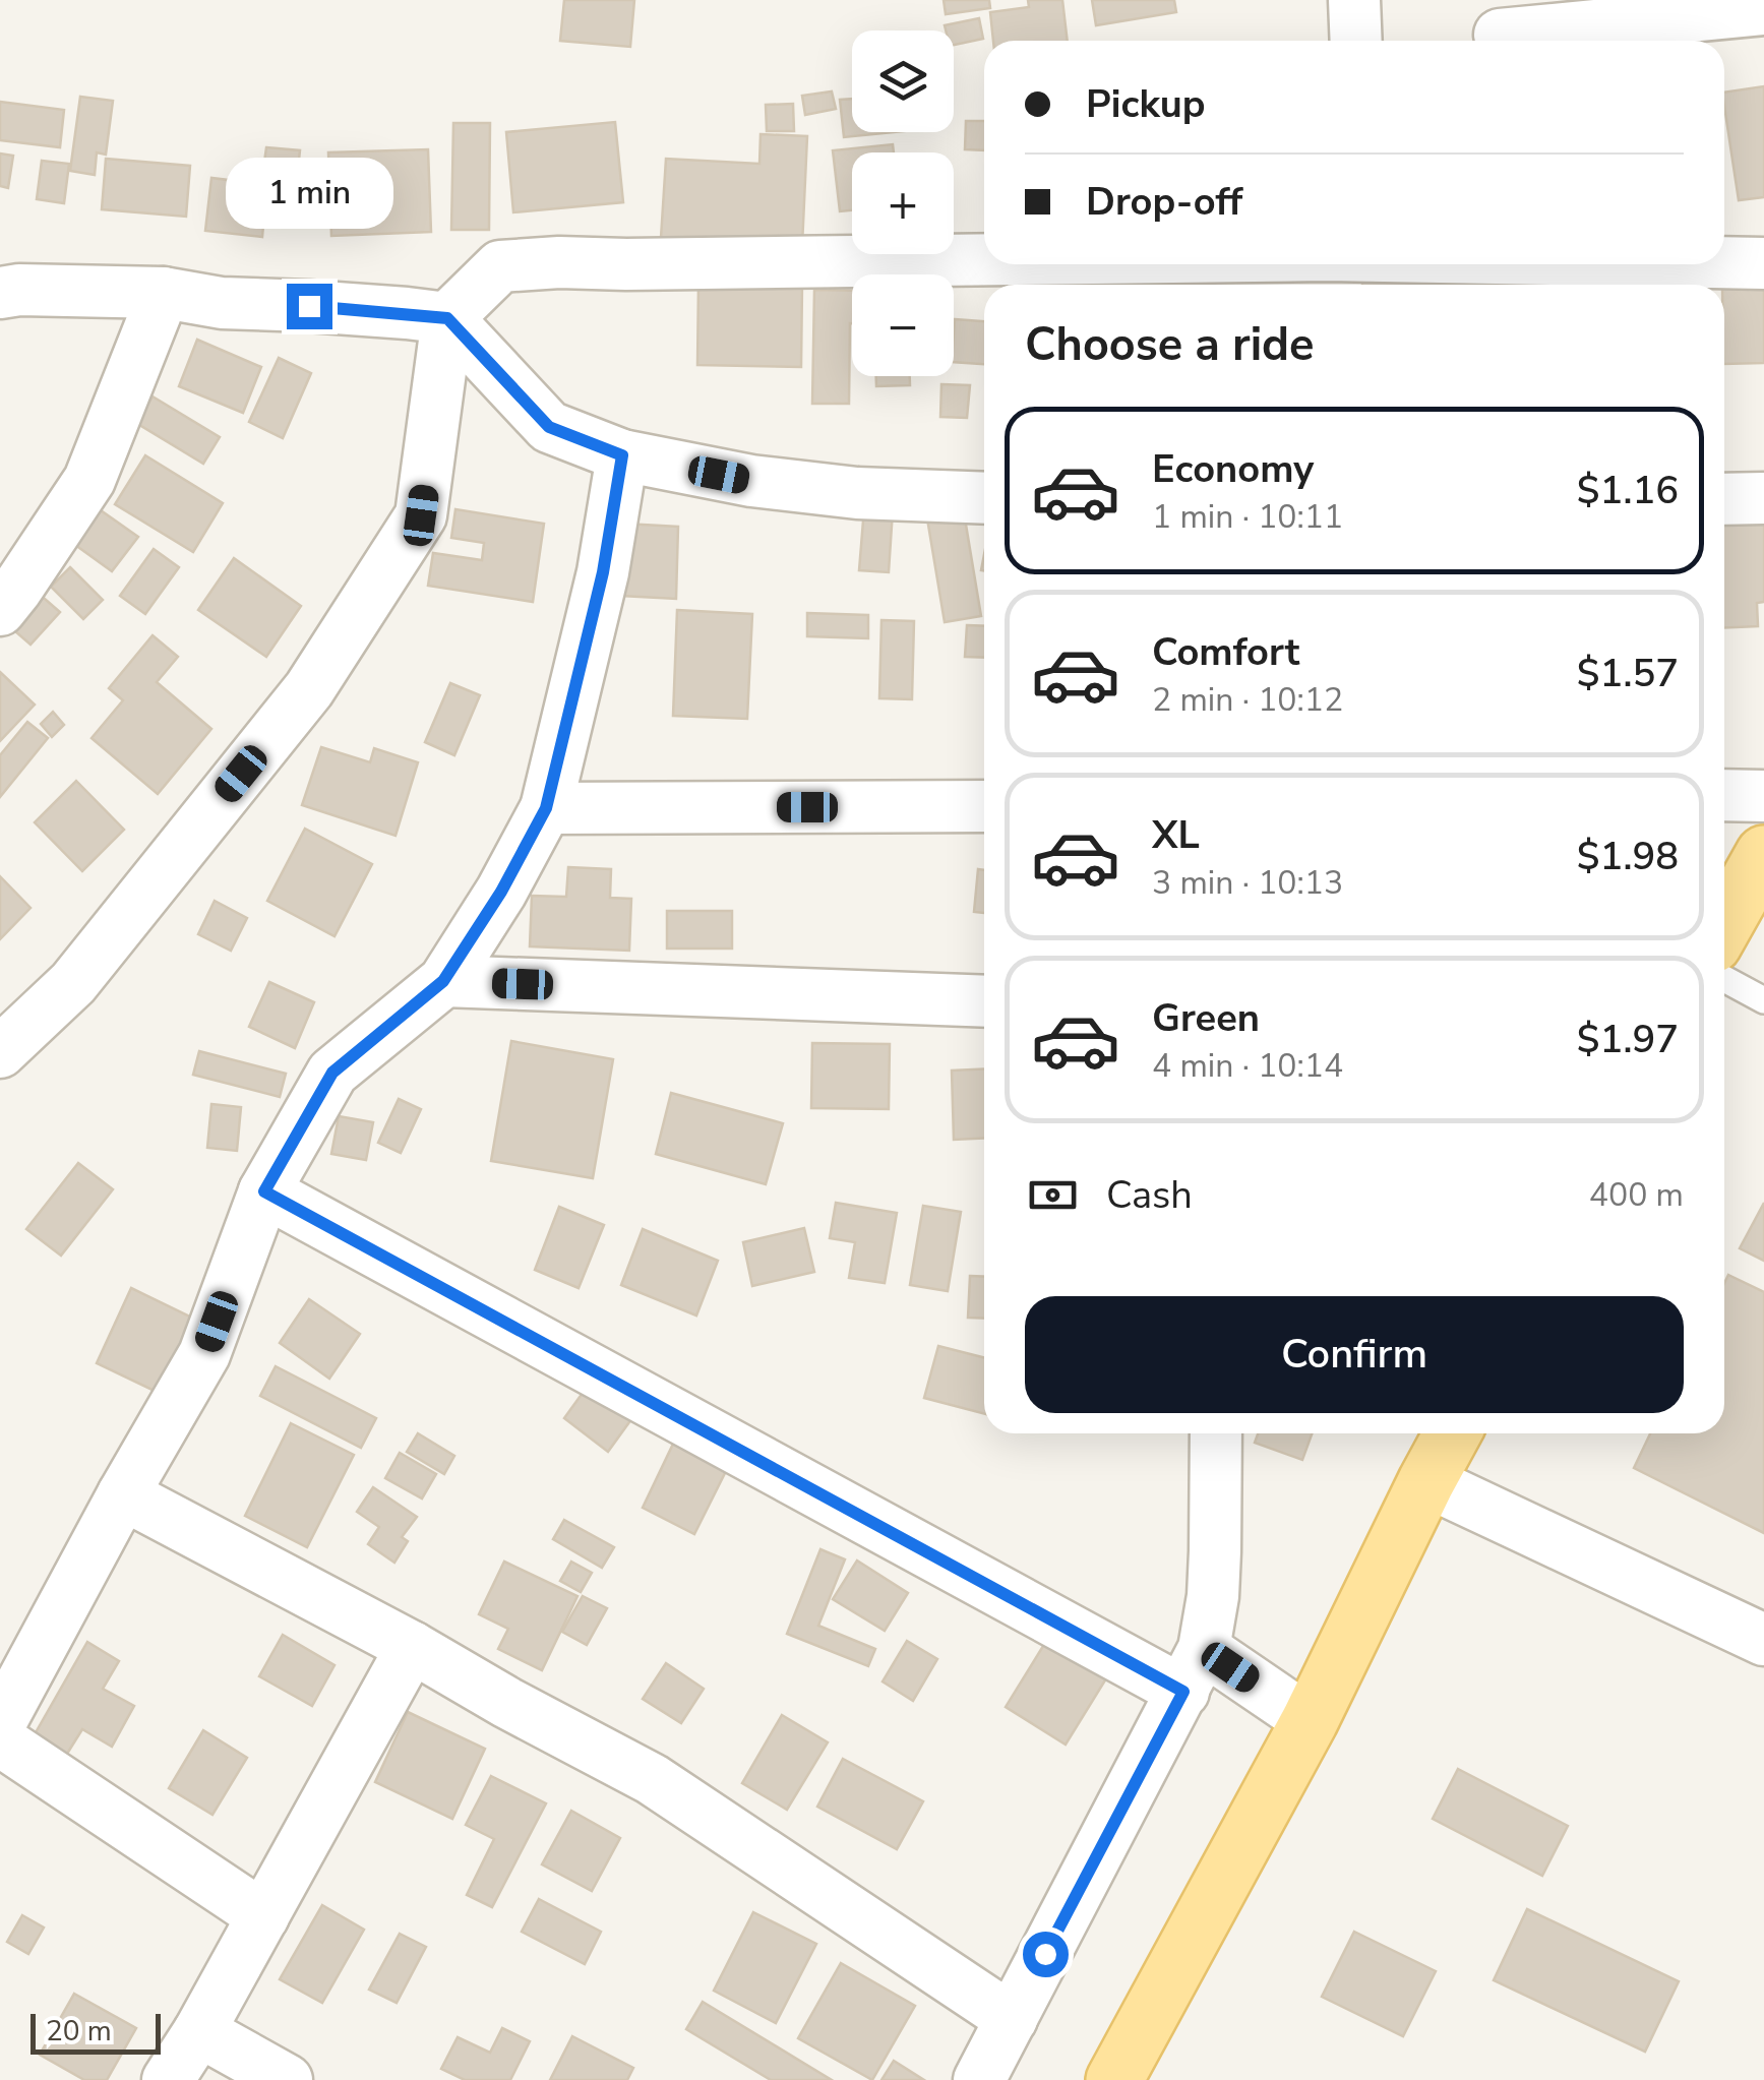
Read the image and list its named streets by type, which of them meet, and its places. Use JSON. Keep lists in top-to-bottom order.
{
  "scale_bar": "20 m",
  "page": {
    "map_buttons": ["+", "−"],
    "banner": ["Pickup", "Drop-off"],
    "bubble": "1 min",
    "heading": "Choose a ride",
    "list": [
      {
        "name": "Economy",
        "note": "1 min · 10:11",
        "value": "$1.16"
      },
      {
        "name": "Comfort",
        "note": "2 min · 10:12",
        "value": "$1.57"
      },
      {
        "name": "XL",
        "note": "3 min · 10:13",
        "value": "$1.98"
      },
      {
        "name": "Green",
        "note": "4 min · 10:14",
        "value": "$1.97"
      }
    ],
    "pay": ["Cash", "400 m"],
    "buttons": "Confirm",
    "scale": "20 m"
  }
}
